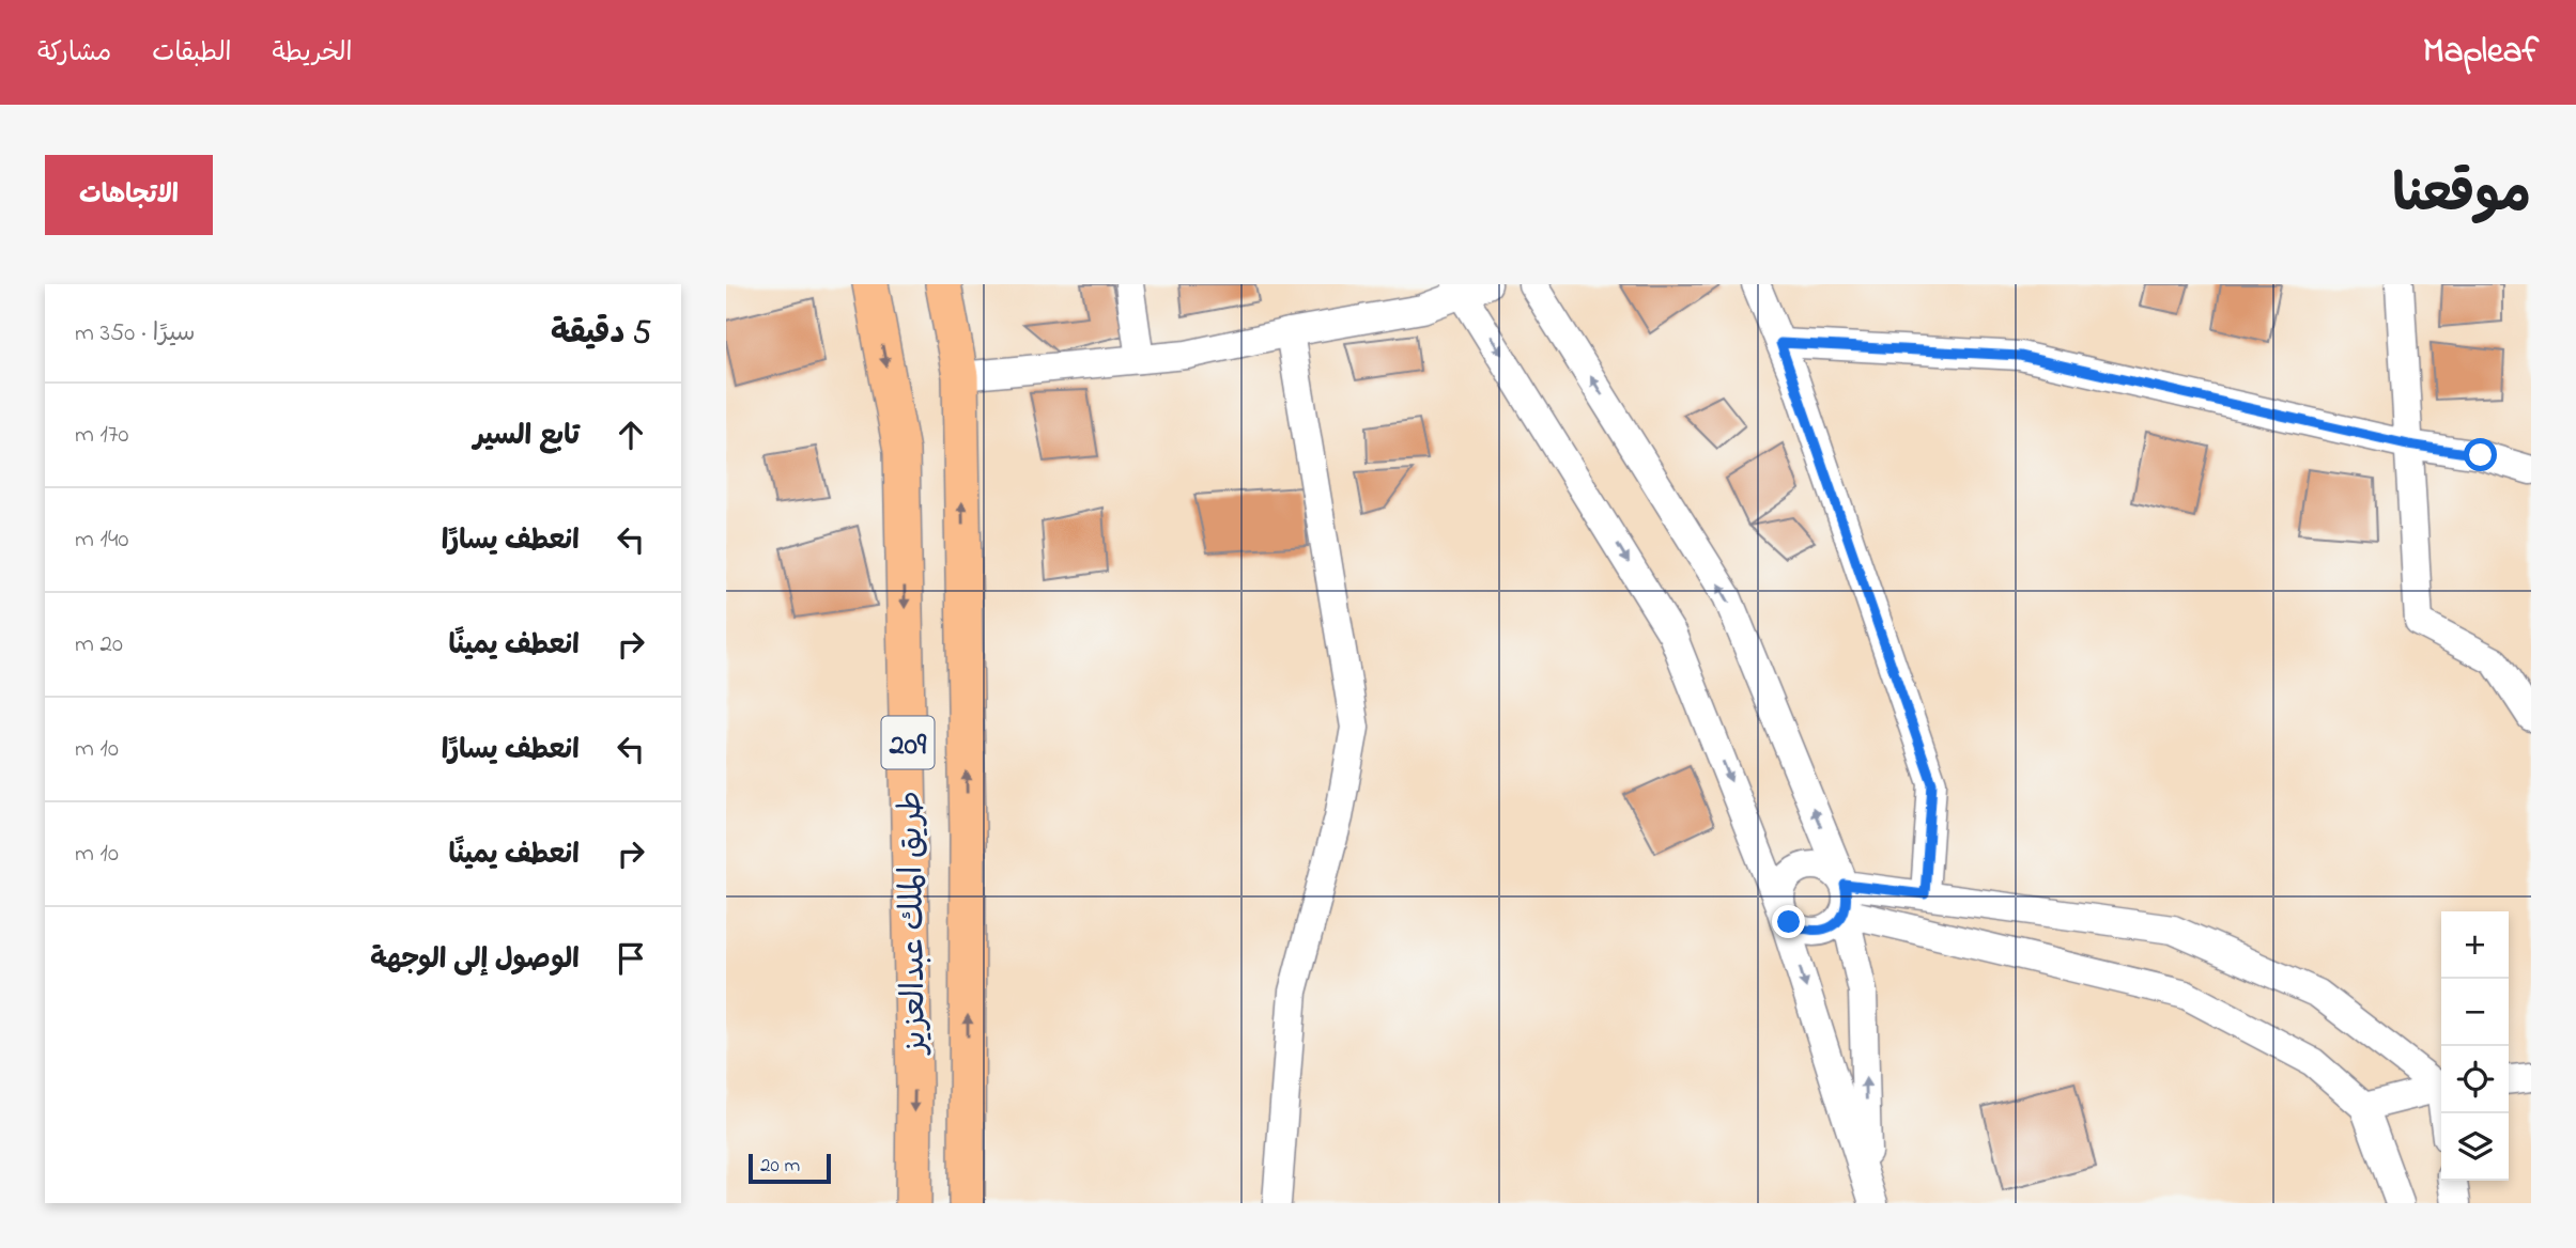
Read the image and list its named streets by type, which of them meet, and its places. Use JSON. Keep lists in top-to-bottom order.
{
  "streets": {
    "main road": ["209", "طريق الملك عبدالعزيز"]
  },
  "scale_bar": "20 m",
  "page": {
    "header": "Mapleaf",
    "nav": ["الخريطة", "الطبقات", "مشاركة"],
    "title": "موقعنا",
    "buttons": "الاتجاهات",
    "heading": ["5 دقيقة", "سيرًا · 350 m"],
    "list": [
      ["تابع السير", "170 m"],
      ["انعطف يسارًا", "140 m"],
      ["انعطف يمينًا", "20 m"],
      ["انعطف يسارًا", "10 m"],
      ["انعطف يمينًا", "10 m"],
      "الوصول إلى الوجهة"
    ],
    "map_buttons": ["+", "−"],
    "scale": "20 m"
  }
}
